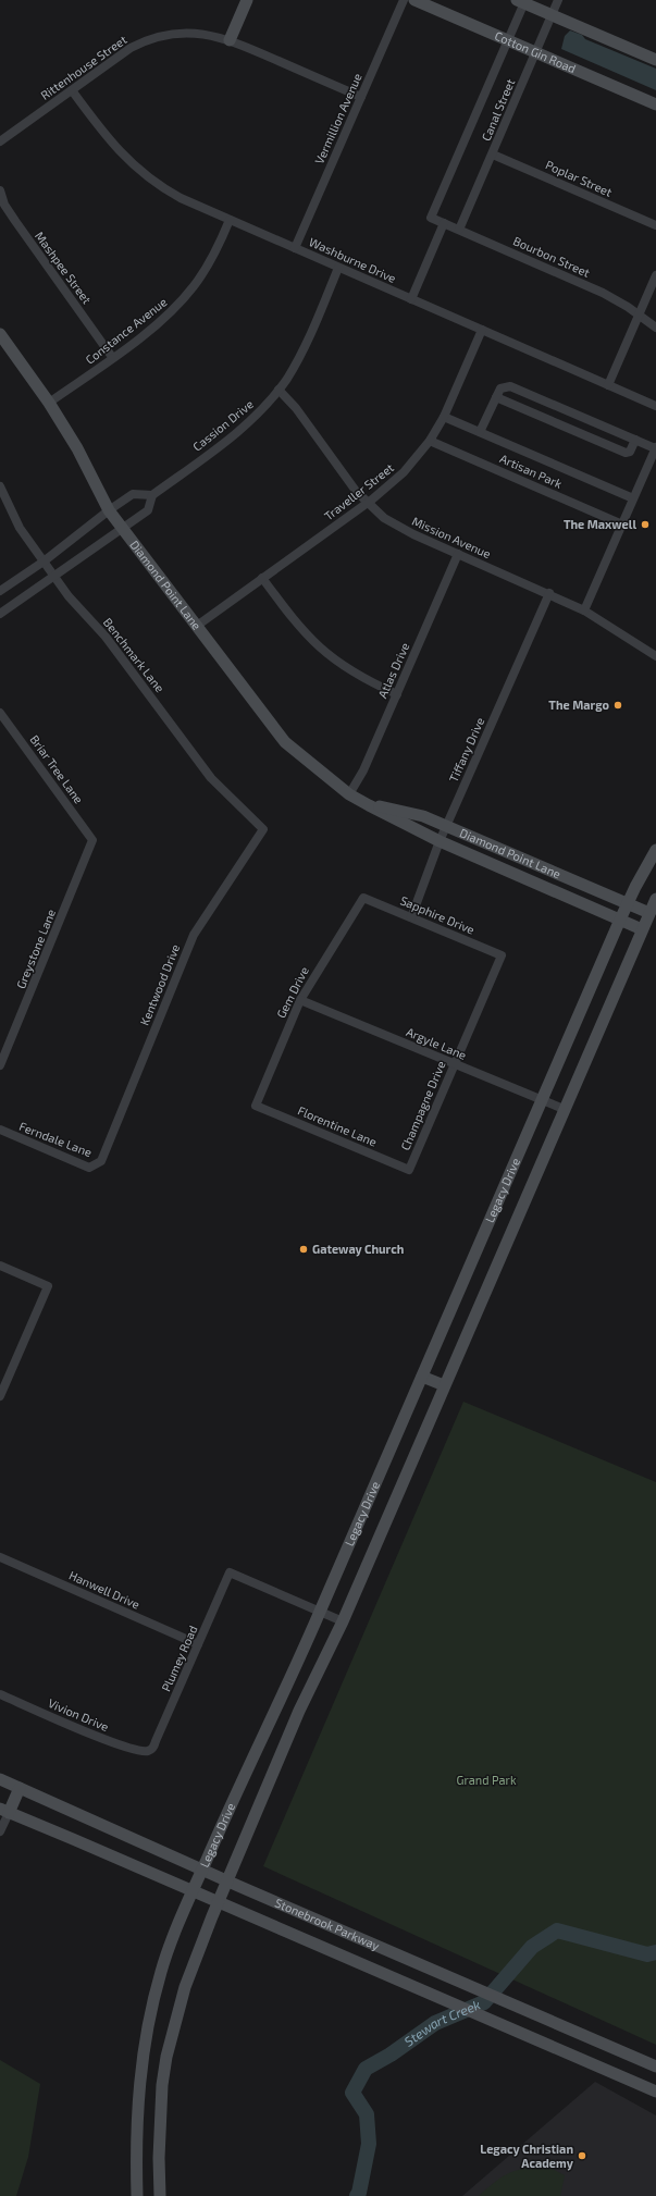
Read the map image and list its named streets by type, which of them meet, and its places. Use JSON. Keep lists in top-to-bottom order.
{
  "streets": {
    "main road": [
      "Cotton Gin Road",
      "Diamond Point Lane",
      "Legacy Drive",
      "Stonebrook Parkway"
    ],
    "street": [
      "Rittenhouse Street",
      "Canal Street",
      "Vermillion Avenue",
      "Poplar Street",
      "Bourbon Street",
      "Washburne Drive",
      "Mashpee Street",
      "Constance Avenue",
      "Cassion Drive",
      "Artisan Park",
      "Traveller Street",
      "Mission Avenue",
      "Benchmark Lane",
      "Atlas Drive",
      "Tiffany Drive",
      "Briar Tree Lane",
      "Sapphire Drive",
      "Greystone Lane",
      "Kentwood Drive",
      "Gem Drive",
      "Argyle Lane",
      "Champagne Drive",
      "Florentine Lane",
      "Ferndale Lane",
      "Hanwell Drive",
      "Plumey Road",
      "Vivion Drive"
    ]
  },
  "crossings": [
    ["Cotton Gin Road", "Canal Street"],
    ["Rittenhouse Street", "Vermillion Avenue"],
    ["Rittenhouse Street", "Washburne Drive"],
    ["Canal Street", "Poplar Street"],
    ["Canal Street", "Bourbon Street"],
    ["Vermillion Avenue", "Washburne Drive"],
    ["Washburne Drive", "Constance Avenue"],
    ["Washburne Drive", "Cassion Drive"],
    ["Washburne Drive", "Traveller Street"],
    ["Mashpee Street", "Constance Avenue"],
    ["Constance Avenue", "Diamond Point Lane"],
    ["Cassion Drive", "Mission Avenue"],
    ["Cassion Drive", "Diamond Point Lane"],
    ["Cassion Drive", "Benchmark Lane"],
    ["Artisan Park", "Traveller Street"],
    ["Traveller Street", "Mission Avenue"],
    ["Traveller Street", "Diamond Point Lane"],
    ["Mission Avenue", "Atlas Drive"],
    ["Mission Avenue", "Tiffany Drive"],
    ["Diamond Point Lane", "Atlas Drive"],
    ["Diamond Point Lane", "Tiffany Drive"],
    ["Diamond Point Lane", "Legacy Drive"],
    ["Benchmark Lane", "Kentwood Drive"],
    ["Tiffany Drive", "Sapphire Drive"],
    ["Briar Tree Lane", "Greystone Lane"],
    ["Sapphire Drive", "Gem Drive"],
    ["Sapphire Drive", "Champagne Drive"],
    ["Kentwood Drive", "Ferndale Lane"],
    ["Gem Drive", "Argyle Lane"],
    ["Gem Drive", "Florentine Lane"],
    ["Argyle Lane", "Champagne Drive"],
    ["Argyle Lane", "Legacy Drive"],
    ["Champagne Drive", "Florentine Lane"],
    ["Legacy Drive", "Plumey Road"],
    ["Legacy Drive", "Stonebrook Parkway"],
    ["Hanwell Drive", "Plumey Road"],
    ["Plumey Road", "Vivion Drive"]
  ],
  "water": ["Stewart Creek"],
  "parks": ["Grand Park"],
  "places": [
    "The Maxwell",
    "The Margo",
    "Gateway Church",
    "Legacy Christian Academy"
  ]
}
